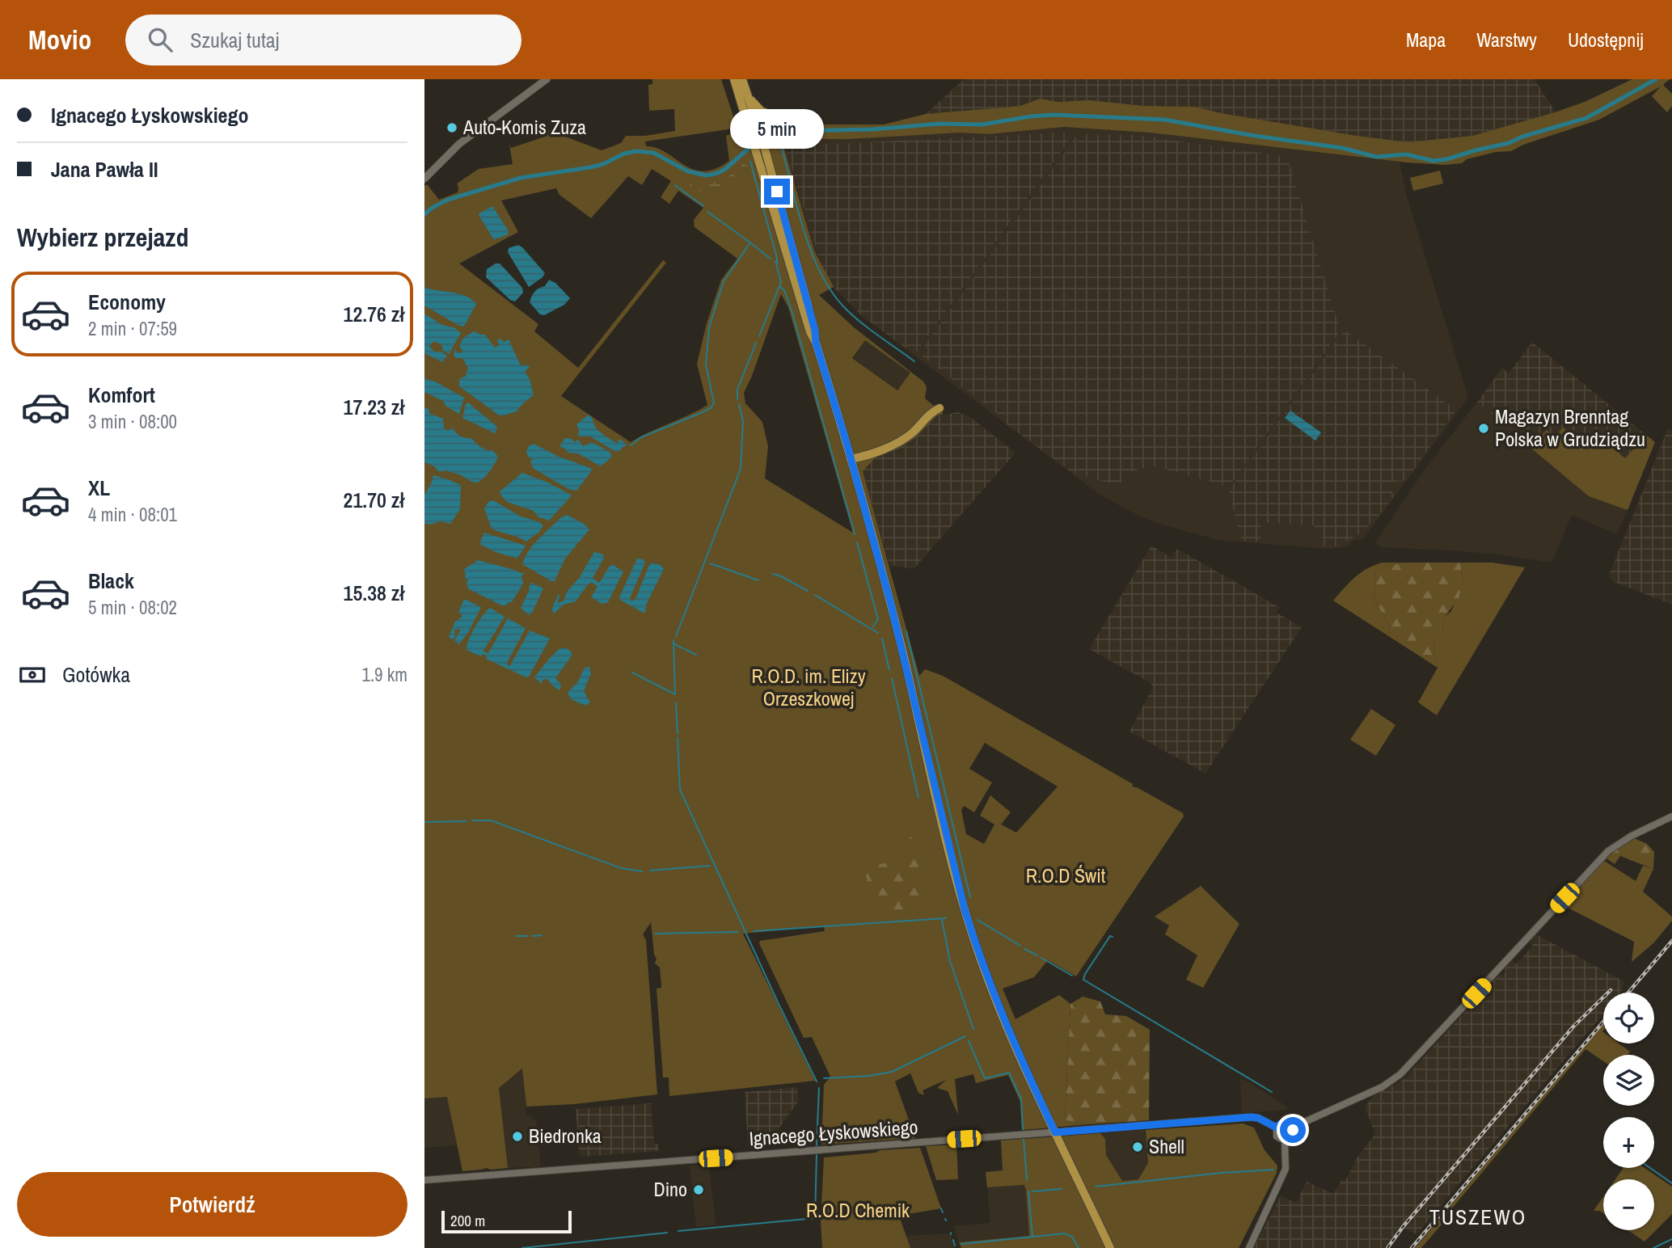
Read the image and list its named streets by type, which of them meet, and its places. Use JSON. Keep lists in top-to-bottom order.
{
  "streets": {
    "street": ["Ignacego Łyskowskiego"]
  },
  "districts": ["TUSZEWO"],
  "parks": ["R.O.D. im. Elizy Orzeszkowej", "R.O.D Świt", "R.O.D Chemik"],
  "places": [
    "Auto-Komis Zuza",
    "Magazyn Brenntag Polska w Grudziądzu",
    "Biedronka",
    "Shell",
    "Dino"
  ],
  "scale_bar": "200 m",
  "page": {
    "header": "Movio",
    "search": "Szukaj tutaj",
    "nav": ["Mapa", "Warstwy", "Udostępnij"],
    "banner": ["Ignacego Łyskowskiego", "Jana Pawła II"],
    "bubble": "5 min",
    "heading": "Wybierz przejazd",
    "list": [
      {
        "name": "Economy",
        "note": "2 min · 07:59",
        "value": "12.76 zł"
      },
      {
        "name": "Komfort",
        "note": "3 min · 08:00",
        "value": "17.23 zł"
      },
      {
        "name": "XL",
        "note": "4 min · 08:01",
        "value": "21.70 zł"
      },
      {
        "name": "Black",
        "note": "5 min · 08:02",
        "value": "15.38 zł"
      }
    ],
    "pay": ["Gotówka", "1.9 km"],
    "map_buttons": ["+", "−"],
    "buttons": "Potwierdź",
    "scale": "200 m"
  }
}
